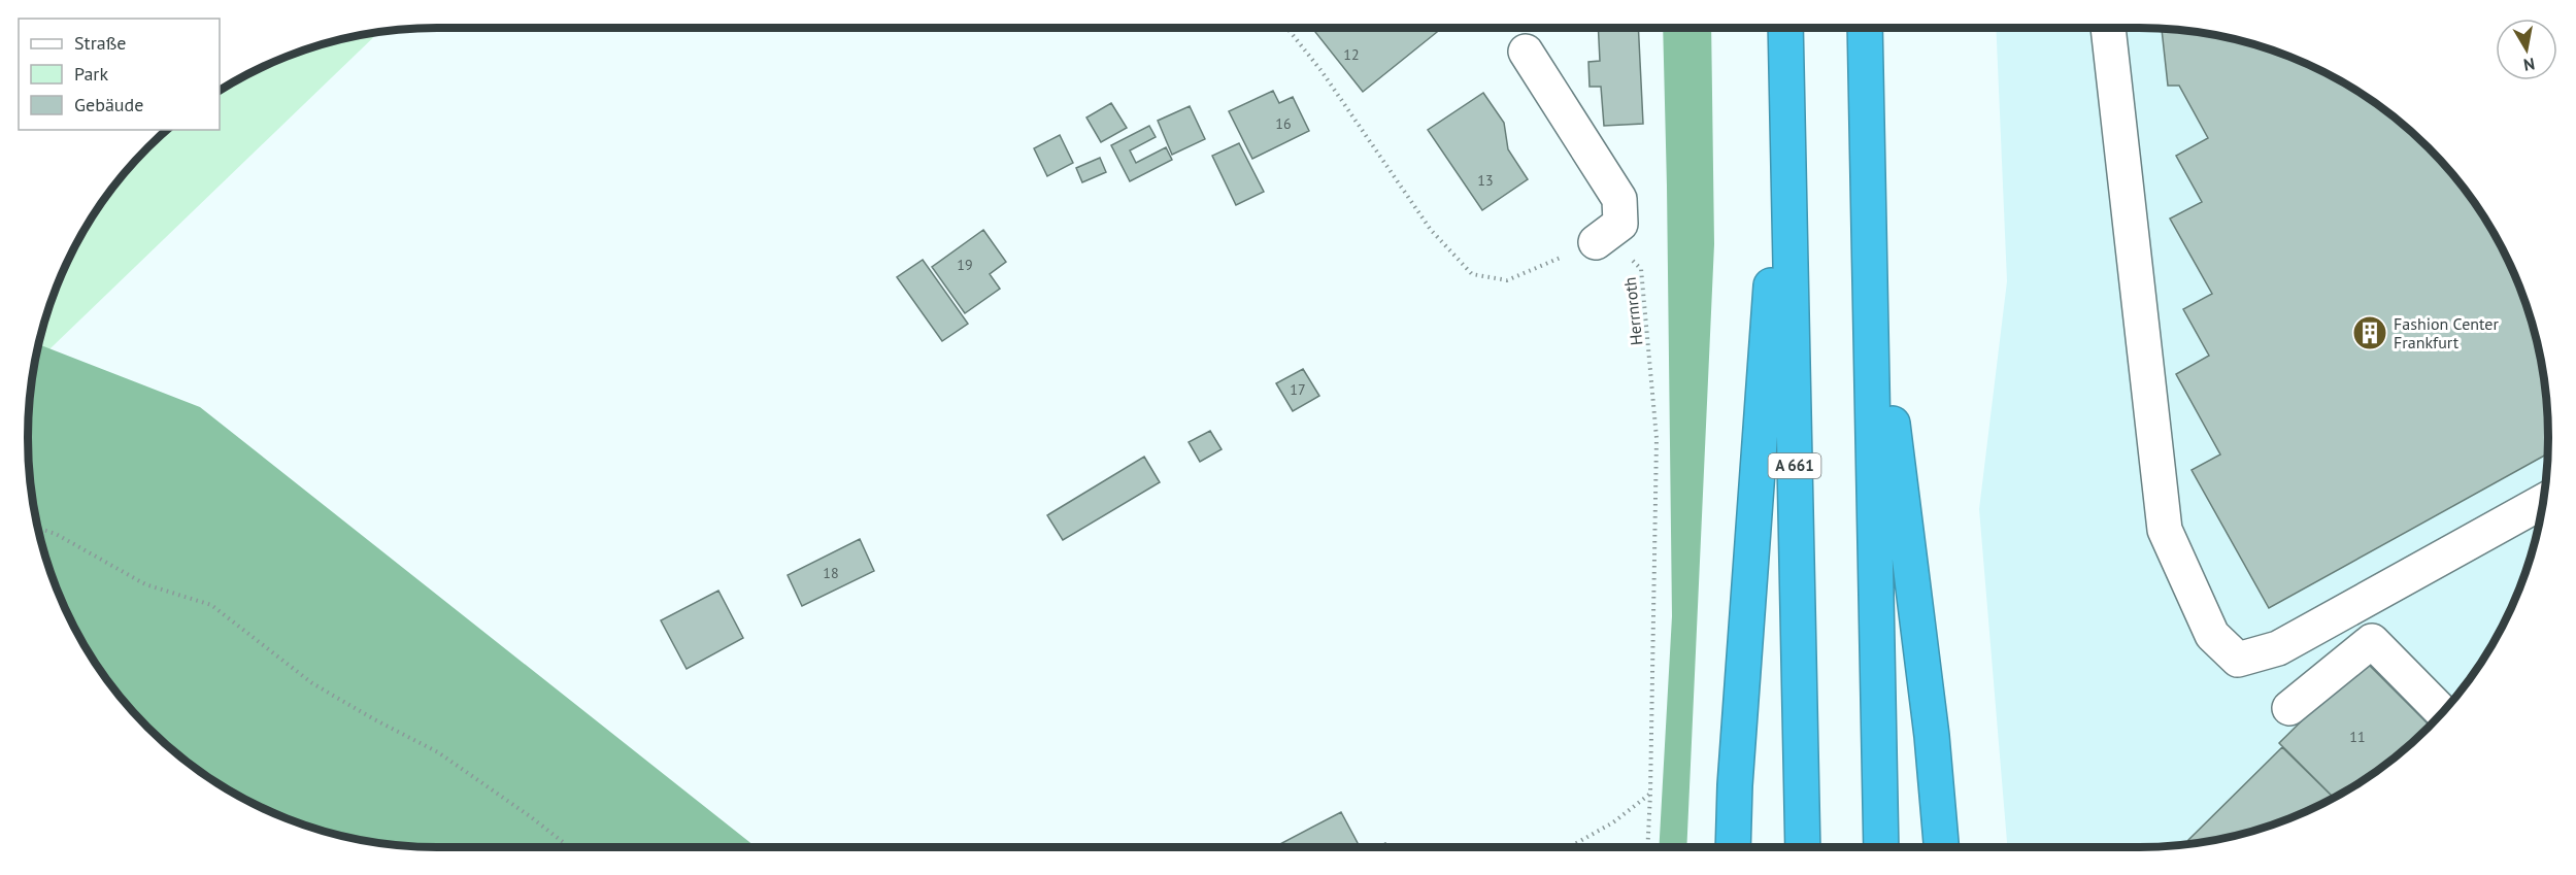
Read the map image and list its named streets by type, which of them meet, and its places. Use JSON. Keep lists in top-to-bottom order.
{
  "streets": {
    "highway": ["A 661"],
    "path": ["Herrnroth"]
  },
  "places": {
    "building": ["Fashion Center Frankfurt"]
  },
  "house_numbers": [
    "12",
    "16",
    "13",
    "19",
    "17",
    "18",
    "11"
  ],
  "legend": ["Straße", "Park", "Gebäude"],
  "north": "bottom"
}
